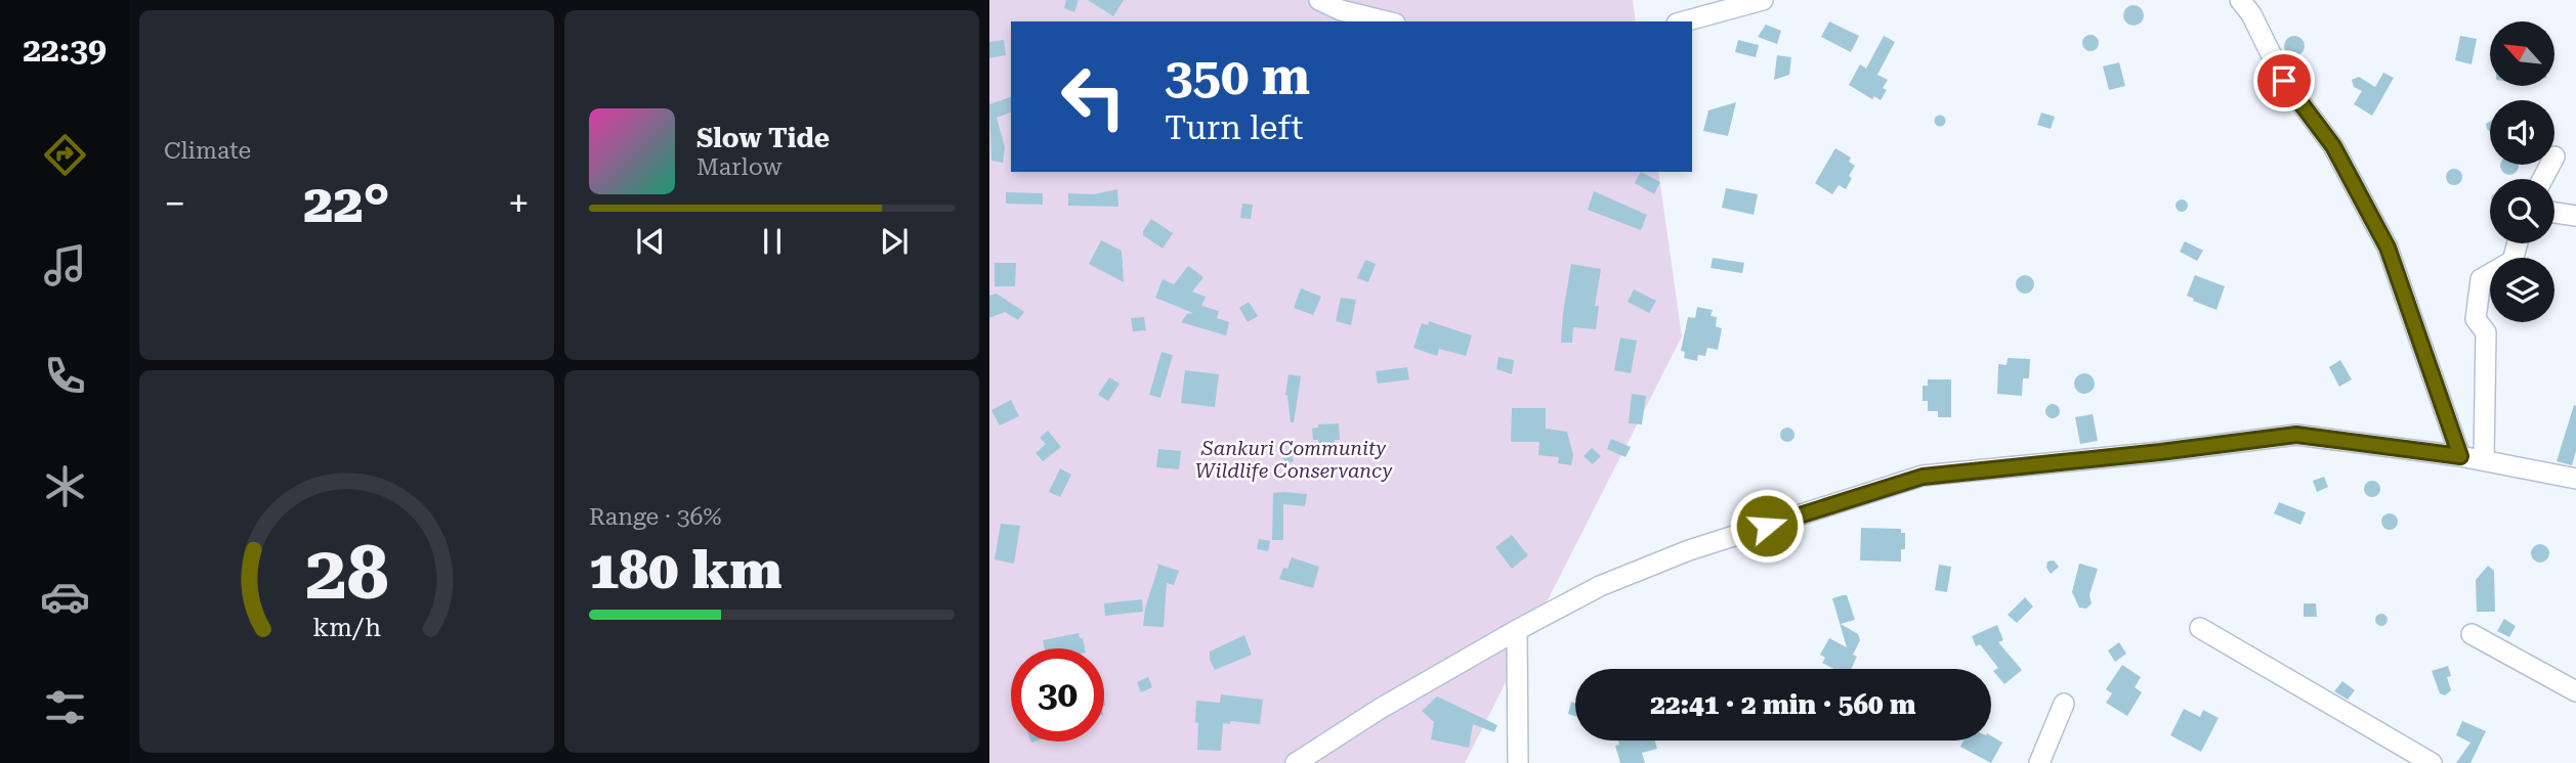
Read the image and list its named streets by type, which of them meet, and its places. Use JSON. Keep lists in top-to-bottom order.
{
  "parks": ["Sankuri Community Wildlife Conservancy"],
  "north": "top left",
  "page": {
    "tabs": "22:39",
    "tile": [
      "Climate",
      ["Range · 36%", "180 km"]
    ],
    "turn": ["350 m", "Turn left"],
    "song": ["Slow Tide", "Marlow"],
    "heat": ["−", "22°", "+"],
    "limit": "30",
    "trip": "22:41 · 2 min · 560 m",
    "gauge": ["28", "km/h"]
  }
}
